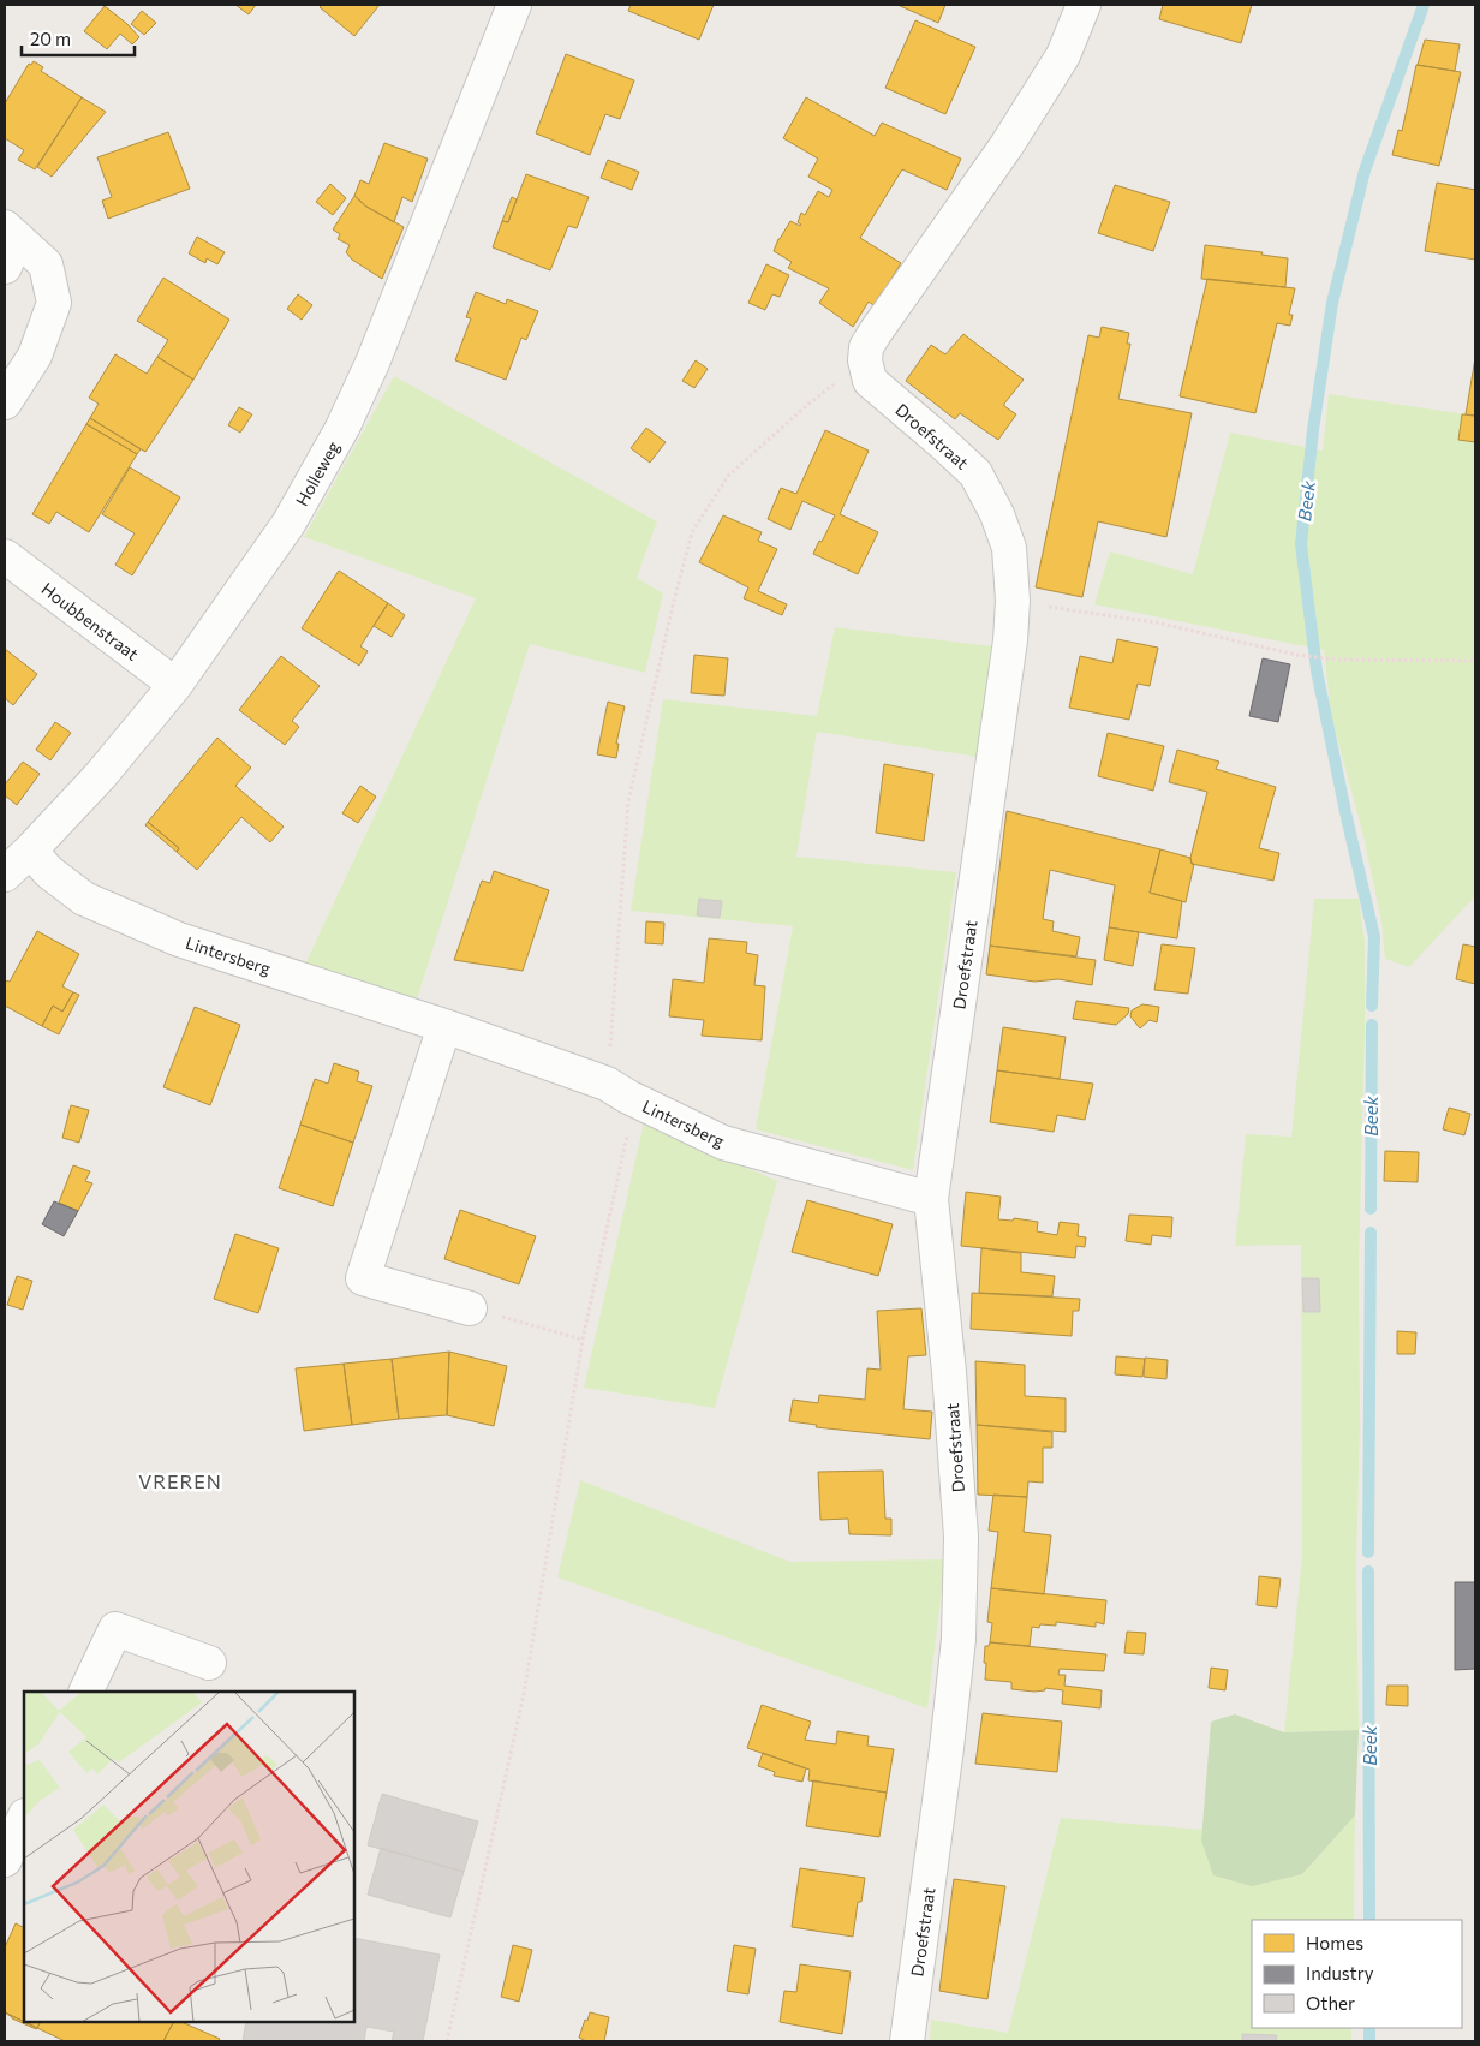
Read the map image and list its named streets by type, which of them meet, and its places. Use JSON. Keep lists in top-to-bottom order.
{
  "streets": {
    "street": [
      "Droefstraat",
      "Holleweg",
      "Houbbenstraat",
      "Lintersberg"
    ]
  },
  "crossings": [
    ["Droefstraat", "Lintersberg"],
    ["Holleweg", "Houbbenstraat"],
    ["Holleweg", "Lintersberg"]
  ],
  "districts": ["VREREN"],
  "water": ["Beek"],
  "legend": ["Homes", "Industry", "Other"],
  "scale_bar": "20 m"
}
